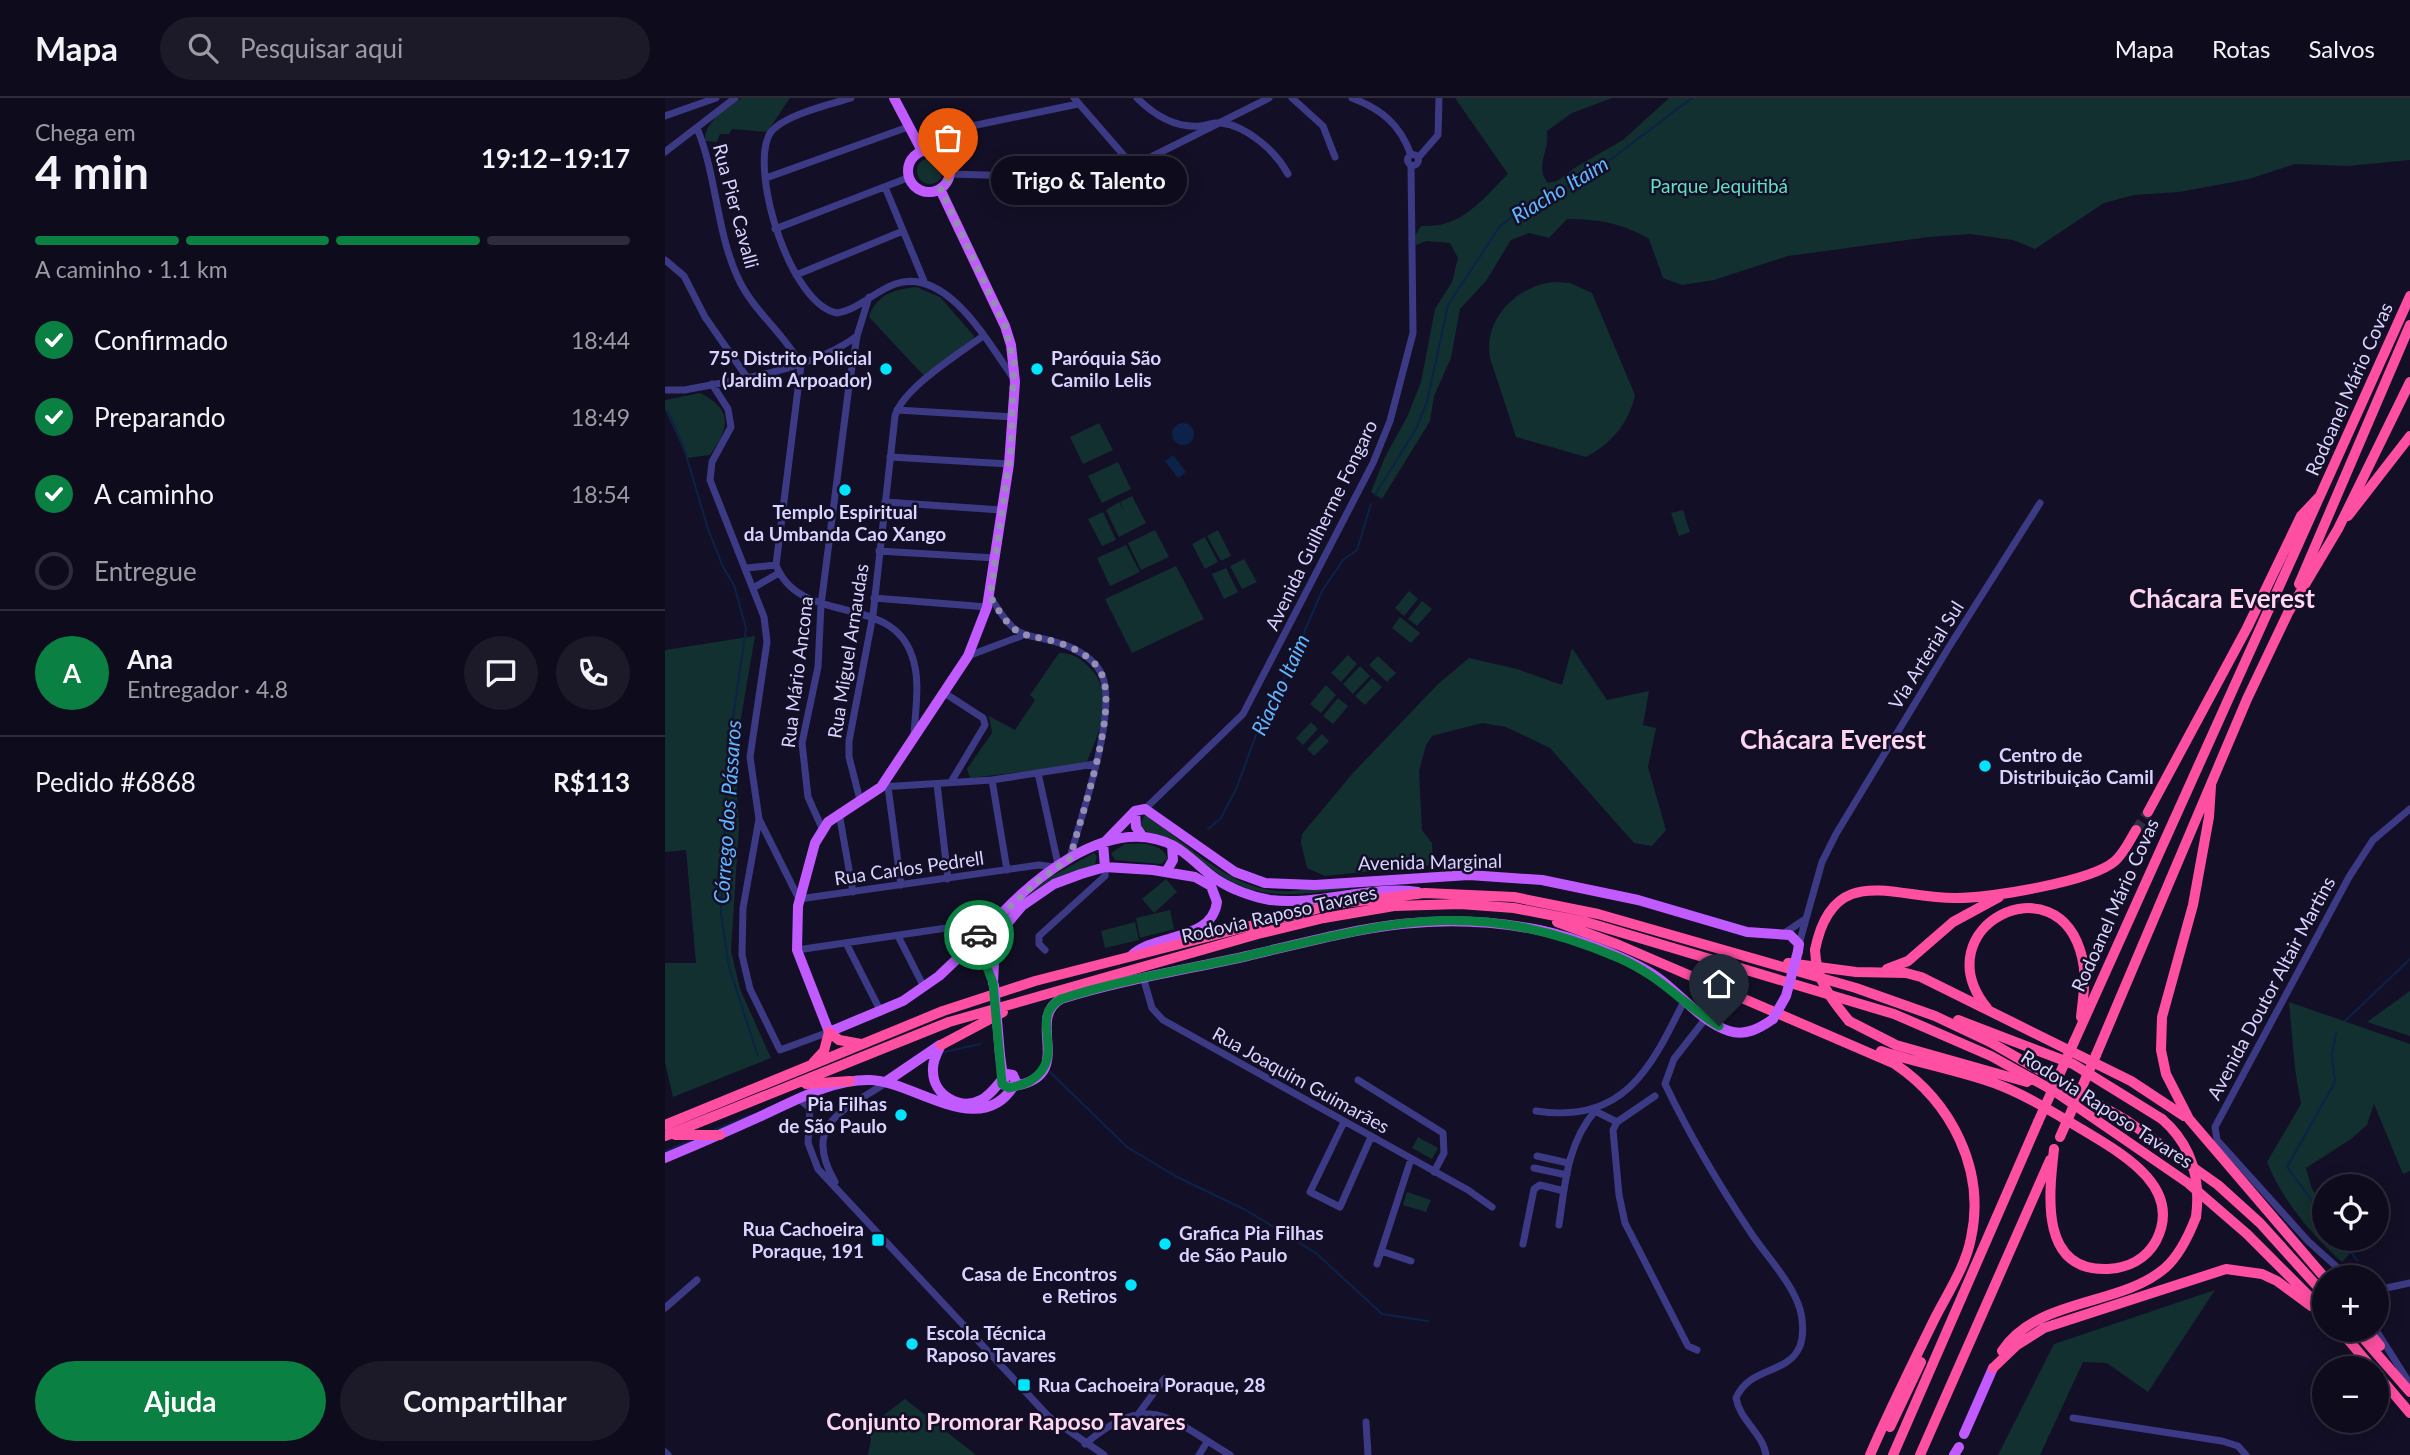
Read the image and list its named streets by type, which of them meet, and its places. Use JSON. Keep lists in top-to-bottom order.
{
  "streets": {
    "highway": ["Rodoanel Mário Covas", "Rodovia Raposo Tavares"],
    "main road": ["Avenida Marginal"],
    "street": [
      "Rua Pier Cavalli",
      "Avenida Guilherme Fongaro",
      "Rua Miguel Arnaudas",
      "Via Arterial Sul",
      "Rua Mário Ancona",
      "Rua Carlos Pedrell",
      "Avenida Doutor Altair Martins",
      "Rua Joaquim Guimarães"
    ]
  },
  "crossings": [
    ["Avenida Guilherme Fongaro", "Avenida Marginal"],
    ["Via Arterial Sul", "Avenida Marginal"],
    ["Via Arterial Sul", "Rodovia Raposo Tavares"],
    ["Avenida Marginal", "Rua Carlos Pedrell"],
    ["Avenida Marginal", "Rodovia Raposo Tavares"],
    ["Rodovia Raposo Tavares", "Rua Joaquim Guimarães"]
  ],
  "districts": ["Chácara Everest", "Chácara Everest", "Conjunto Promorar Raposo Tavares"],
  "water": ["Riacho Itaim", "Córrego dos Pássaros"],
  "parks": ["Parque Jequitibá"],
  "places": {
    "other": [
      "Trigo & Talento",
      "75º Distrito Policial (Jardim Arpoador)",
      "Paróquia São Camilo Lelis",
      "Templo Espiritual da Umbanda Cao Xango",
      "Centro de Distribuição Camil",
      "Pia Filhas de São Paulo",
      "Grafica Pia Filhas de São Paulo",
      "Casa de Encontros e Retiros",
      "Escola Técnica Raposo Tavares"
    ],
    "transit": ["Rua Cachoeira Poraque, 191", "Rua Cachoeira Poraque, 28"]
  },
  "page": {
    "header": "Mapa",
    "search": "Pesquisar aqui",
    "nav": ["Mapa", "Rotas", "Salvos"],
    "heading": ["4 min", "Chega em", "19:12–19:17"],
    "panel": [
      "Ana",
      "Entregador · 4.8",
      "Pedido #6868",
      "R$113"
    ],
    "bubble": "Trigo & Talento",
    "bar": "A caminho · 1.1 km",
    "list": [
      ["Confirmado", "18:44"],
      ["Preparando", "18:49"],
      ["A caminho", "18:54"],
      "Entregue"
    ],
    "round": "A",
    "map_buttons": ["+", "−"],
    "buttons": ["Ajuda", "Compartilhar"]
  }
}
